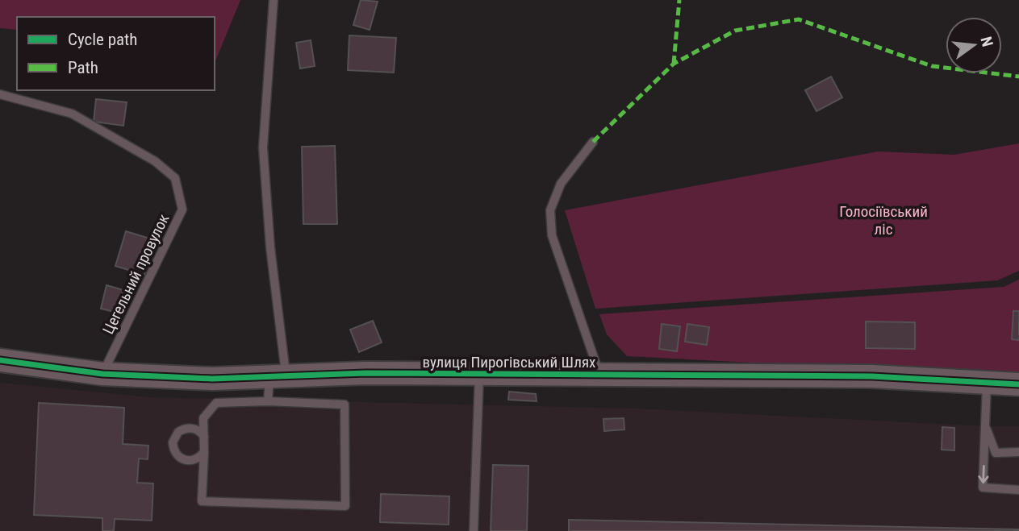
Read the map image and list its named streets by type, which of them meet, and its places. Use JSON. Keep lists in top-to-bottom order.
{
  "streets": {
    "street": ["вулиця Пирогівський Шлях"],
    "lane": ["Цегельний провулок"]
  },
  "crossings": [
    ["Цегельний провулок", "вулиця Пирогівський Шлях"]
  ],
  "parks": ["Голосіївський ліс"],
  "legend": ["Cycle path", "Path"],
  "north": "right"
}
